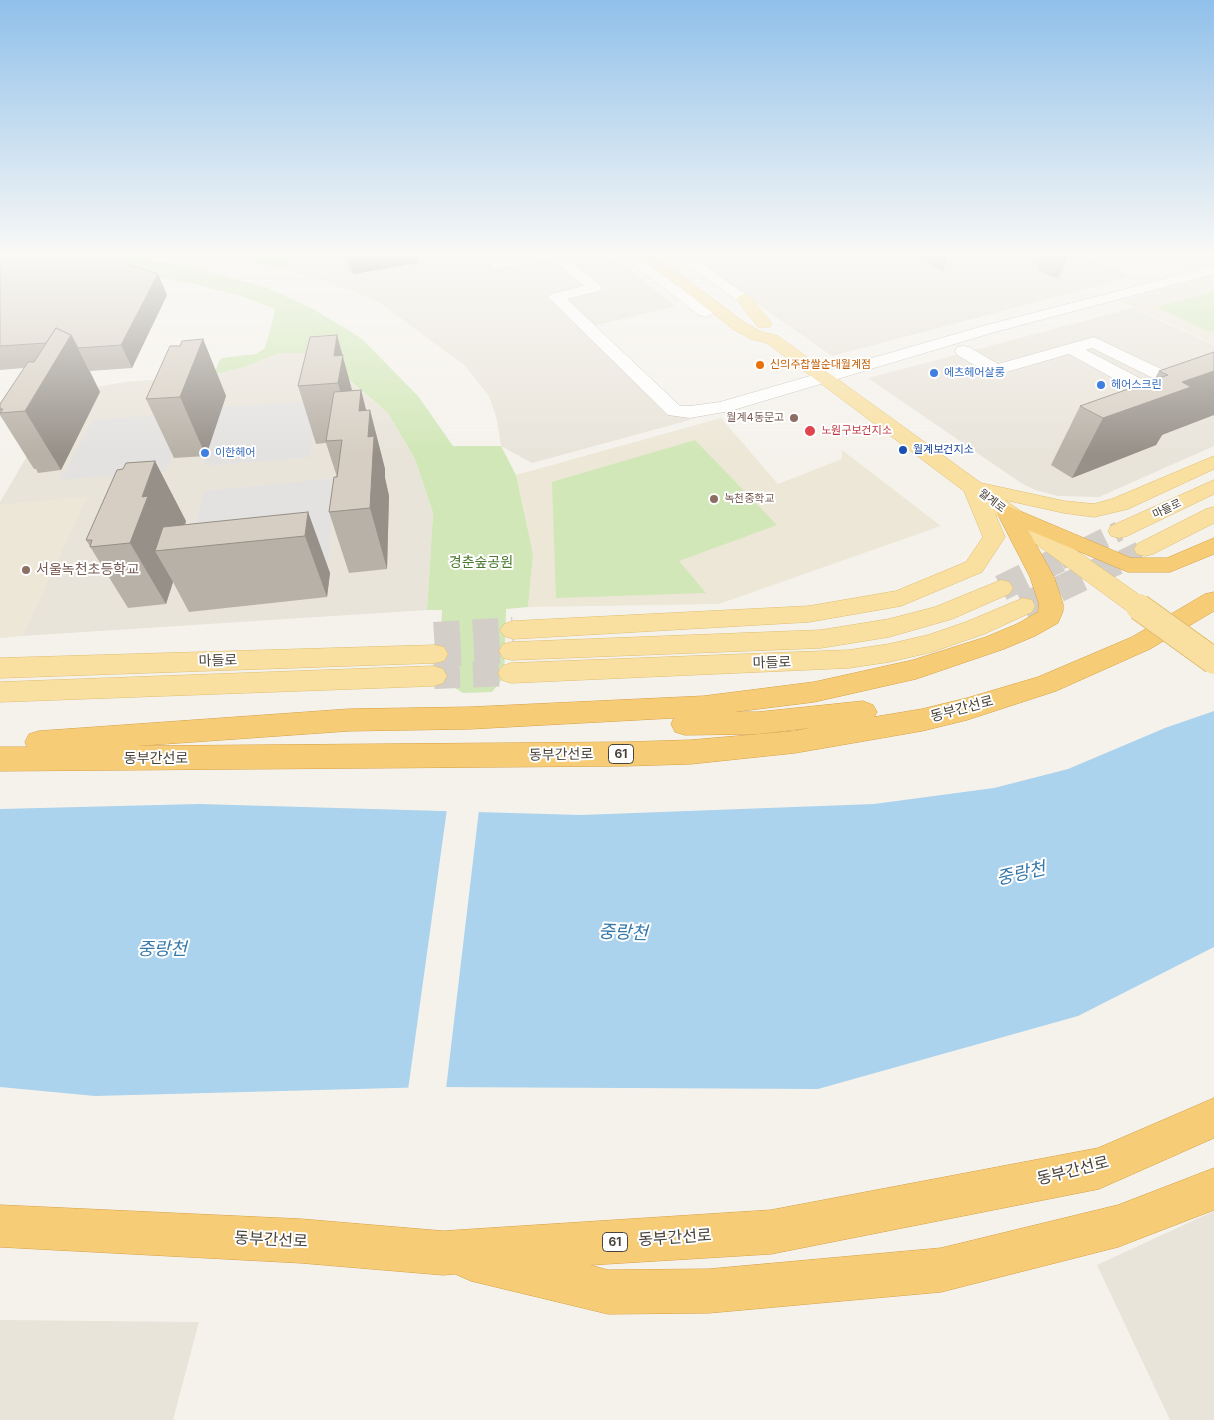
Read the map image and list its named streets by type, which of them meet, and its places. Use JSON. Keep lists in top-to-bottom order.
{
  "streets": {
    "highway": ["동부간선로", "61"],
    "main road": ["월계로", "마들로"]
  },
  "water": ["중랑천"],
  "parks": ["경춘숲공원"],
  "places": [
    "신의주찹쌀순대월계점",
    "에츠헤어살롱",
    "헤어스크린",
    "월계4동문고",
    "노원구보건지소",
    "월계보건지소",
    "이한헤어",
    "녹천중학교",
    "서울녹천초등학교"
  ]
}
